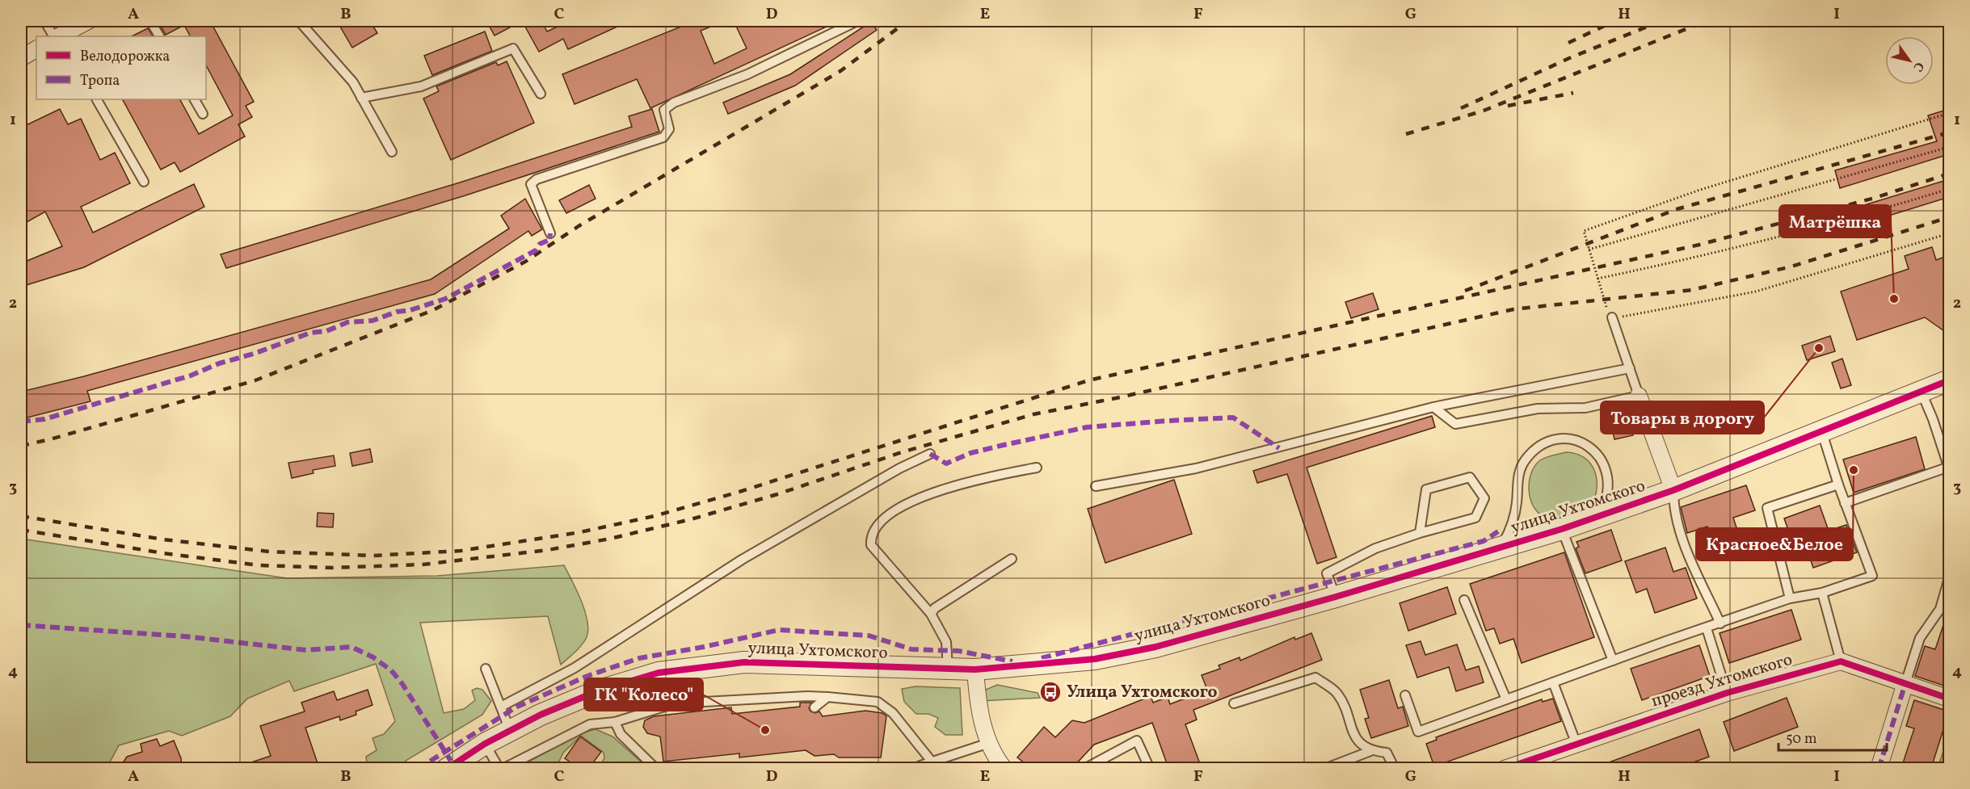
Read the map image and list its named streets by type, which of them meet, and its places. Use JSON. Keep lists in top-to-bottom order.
{
  "streets": {
    "street": ["улица Ухтомского", "проезд Ухтомского"]
  },
  "places": {
    "other": [
      "Матрёшка",
      "Товары в дорогу",
      "Красное&Белое",
      "ГК \"Колесо\""
    ],
    "bus stop": ["Улица Ухтомского"]
  },
  "legend": ["Велодорожка", "Тропа"],
  "scale_bar": "50 m",
  "north": "bottom right",
  "grid": {
    "columns": [
      "A",
      "B",
      "C",
      "D",
      "E",
      "F",
      "G",
      "H",
      "I"
    ],
    "rows": [
      "1",
      "2",
      "3",
      "4"
    ]
  }
}
